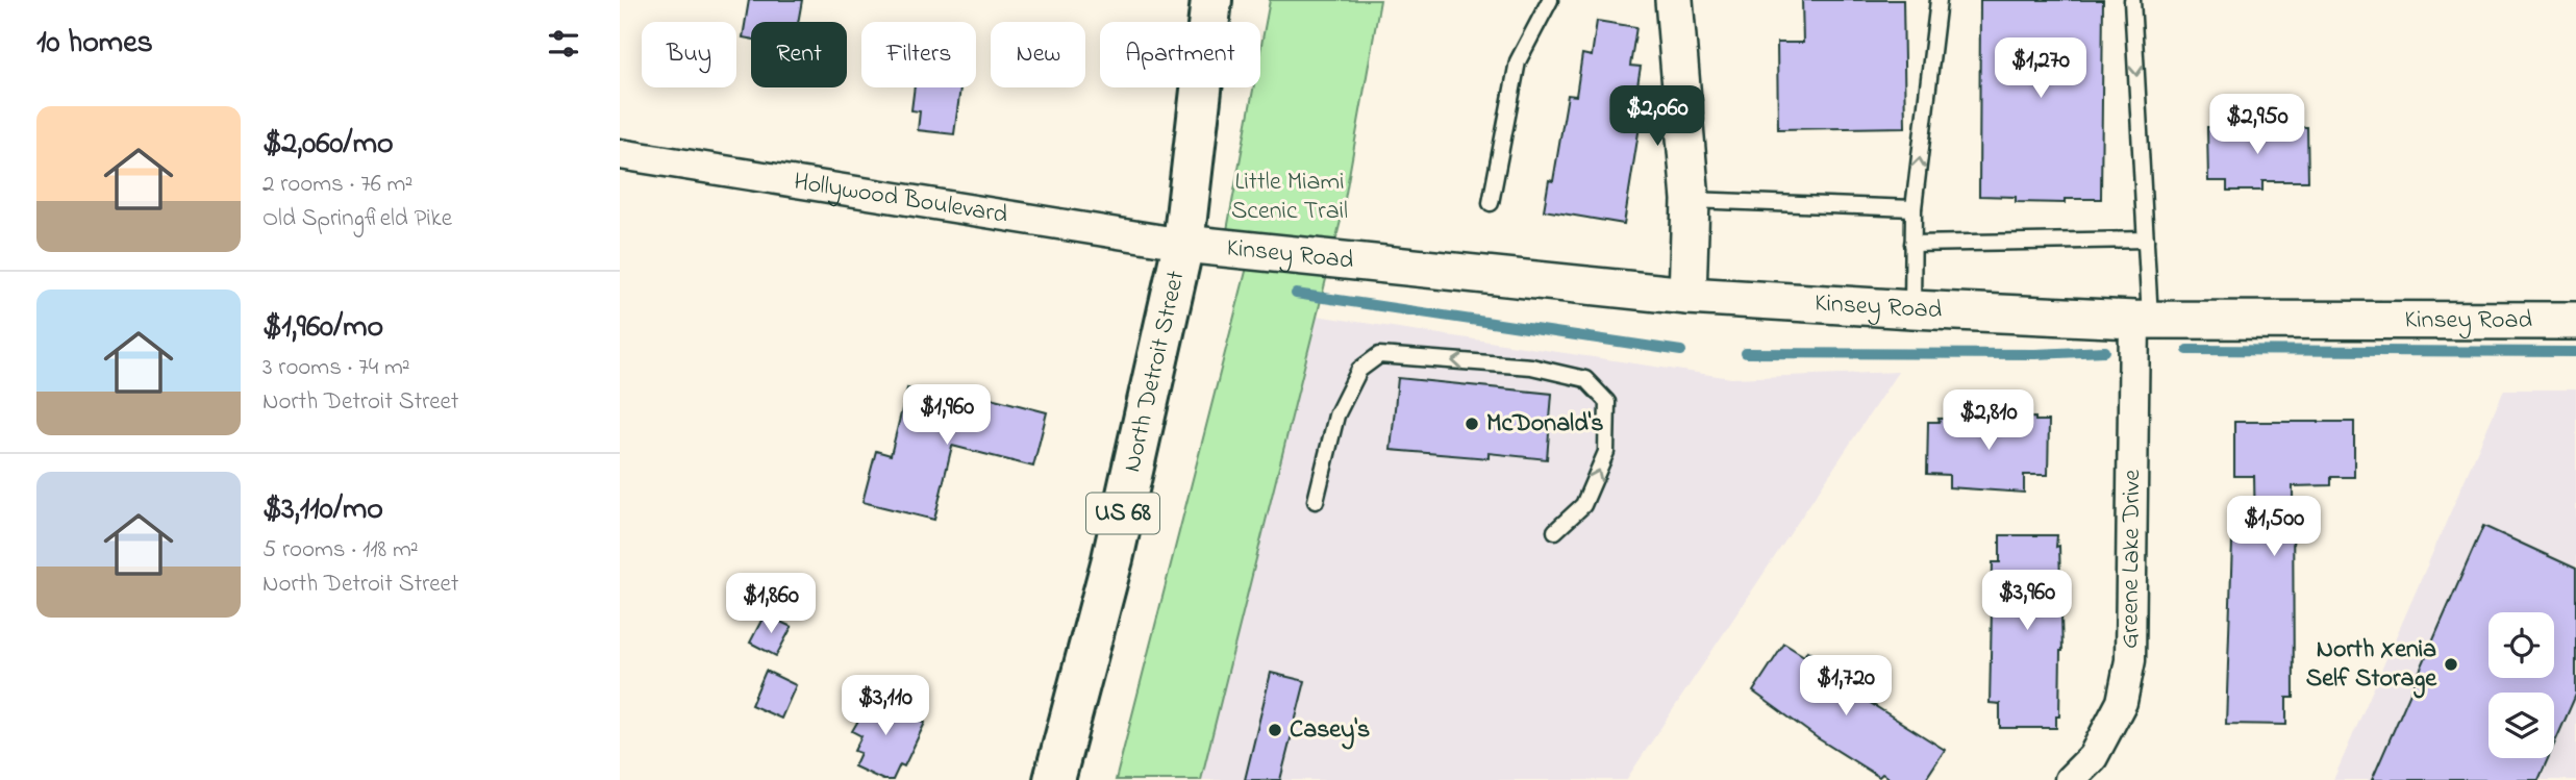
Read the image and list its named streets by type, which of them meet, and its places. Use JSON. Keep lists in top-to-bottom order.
{
  "streets": {
    "highway": ["North Detroit Street", "US 68"],
    "street": ["Hollywood Boulevard", "Kinsey Road", "Greene Lake Drive"]
  },
  "crossings": [
    ["Hollywood Boulevard", "Kinsey Road"],
    ["Hollywood Boulevard", "North Detroit Street"],
    ["Kinsey Road", "North Detroit Street"],
    ["Kinsey Road", "Greene Lake Drive"]
  ],
  "parks": ["Little Miami Scenic Trail"],
  "places": ["McDonald's", "North Xenia Self Storage", "Casey's"],
  "page": {
    "heading": "10 homes",
    "chip": [
      "Buy",
      "Rent",
      "Filters",
      "New",
      "Apartment"
    ],
    "price": [
      "$1,270",
      "$2,060",
      "$2,950",
      "$1,960",
      "$2,810",
      "$1,500",
      "$3,960",
      "$1,860",
      "$1,720",
      "$3,110"
    ],
    "list": [
      {
        "name": "$2,060/mo",
        "note": "2 rooms · 76 m² · Old Springfield Pike"
      },
      {
        "name": "$1,960/mo",
        "note": "3 rooms · 74 m² · North Detroit Street"
      },
      {
        "name": "$3,110/mo",
        "note": "5 rooms · 118 m² · North Detroit Street"
      }
    ]
  }
}
